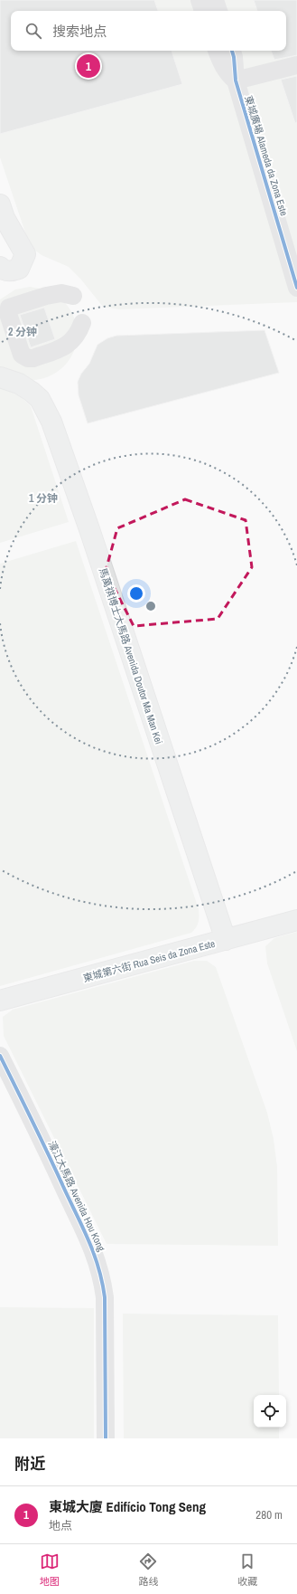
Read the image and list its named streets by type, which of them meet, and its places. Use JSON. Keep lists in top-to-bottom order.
{
  "streets": {
    "main road": ["馬萬祺博士大馬路 Avenida Doutor Ma Man Kei", "東城第六街 Rua Seis da Zona Este"],
    "street": ["東城廣場 Alameda da Zona Este", "濠江大馬路 Avenida Hou Kong"]
  },
  "crossings": [
    ["馬萬祺博士大馬路 Avenida Doutor Ma Man Kei", "東城第六街 Rua Seis da Zona Este"]
  ],
  "page": {
    "search": "搜索地点",
    "pins": "1",
    "heading": "附近",
    "list": [
      {
        "mark": "1",
        "name": "東城大廈 Edifício Tong Seng",
        "note": "地点",
        "value": "280 m"
      }
    ],
    "nav": ["地图", "路线", "收藏"]
  },
  "rings": ["2 分钟", "1 分钟"]
}
